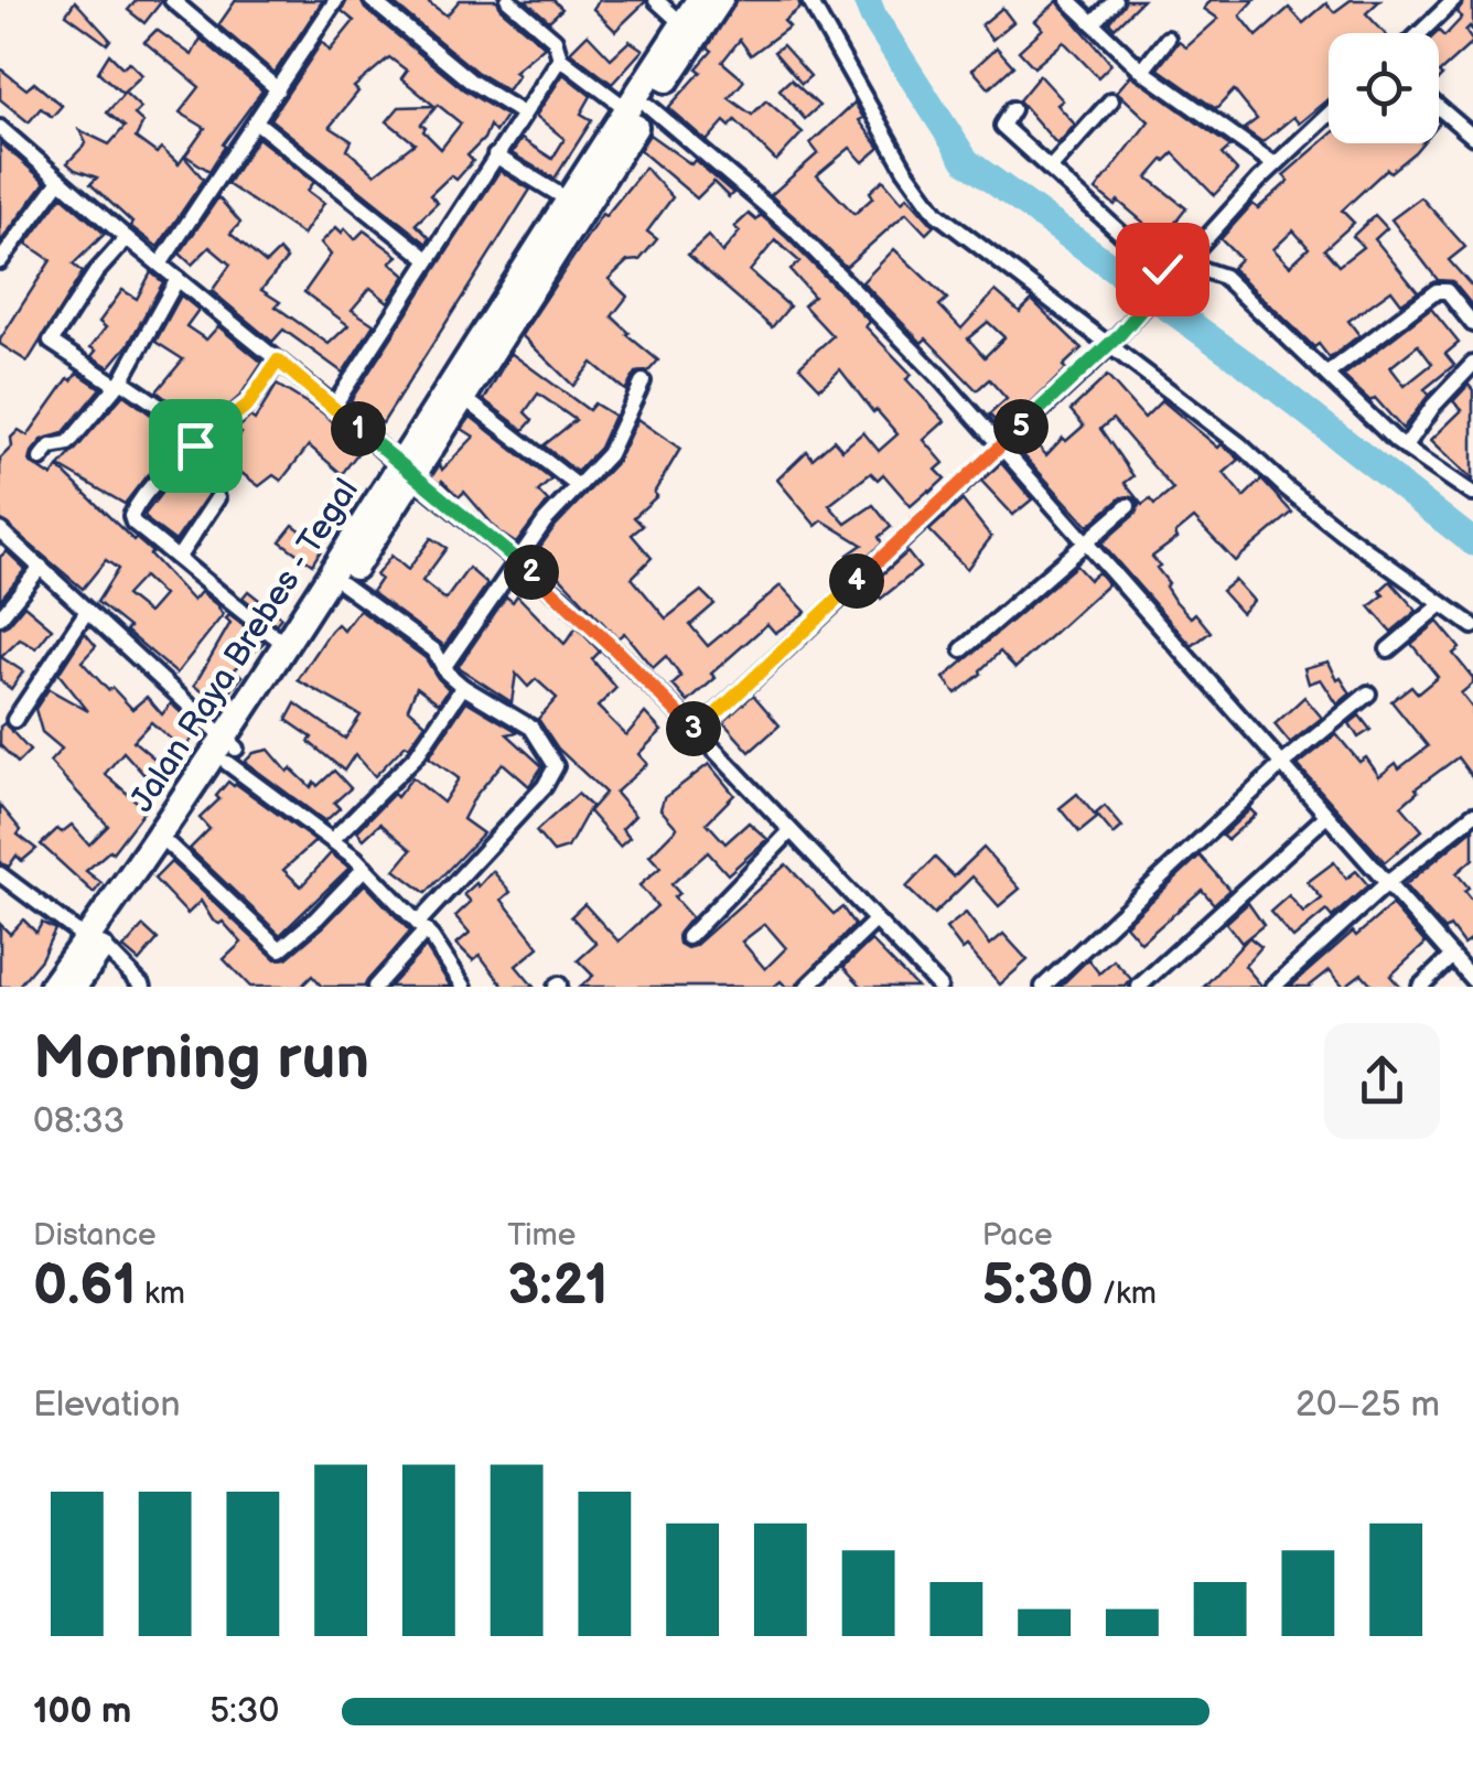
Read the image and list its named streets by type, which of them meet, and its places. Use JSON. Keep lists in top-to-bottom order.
{
  "streets": {
    "highway": ["Jalan Raya Brebes - Tegal"]
  },
  "page": {
    "pins": [
      "5",
      "1",
      "2",
      "4",
      "3"
    ],
    "heading": ["Morning run", "08:33"],
    "stats": [
      ["Distance", "0.61 km"],
      ["Time", "3:21"],
      ["Pace", "5:30 /km"]
    ],
    "chart": ["Elevation", "20–25 m"],
    "list": [
      {
        "name": "100 m",
        "note": "5:30"
      }
    ]
  }
}
